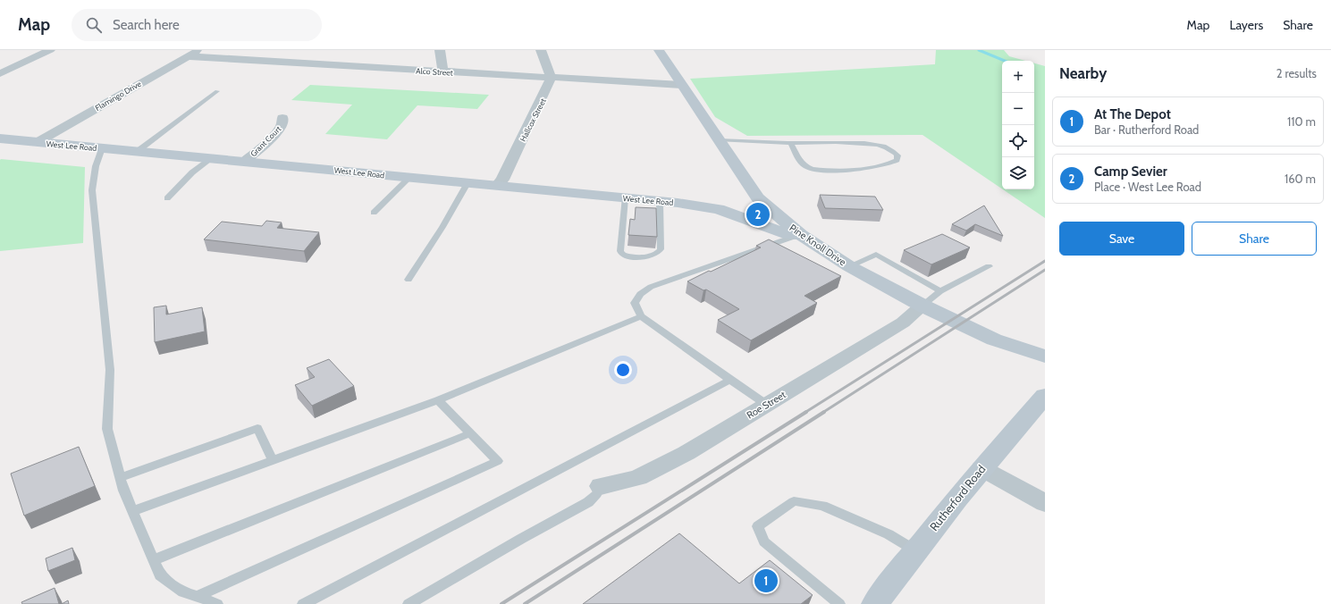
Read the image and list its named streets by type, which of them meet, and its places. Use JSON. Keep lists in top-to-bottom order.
{
  "streets": {
    "street": [
      "Alco Street",
      "Flamingo Drive",
      "Hallcox Street",
      "Grant Court",
      "West Lee Road",
      "Pine Knoll Drive",
      "Roe Street",
      "Rutherford Road"
    ]
  },
  "crossings": [
    ["Alco Street", "Flamingo Drive"],
    ["Alco Street", "Hallcox Street"],
    ["Alco Street", "Pine Knoll Drive"],
    ["Flamingo Drive", "West Lee Road"],
    ["Hallcox Street", "West Lee Road"],
    ["Grant Court", "West Lee Road"],
    ["West Lee Road", "Pine Knoll Drive"],
    ["Pine Knoll Drive", "Roe Street"]
  ],
  "page": {
    "header": "Map",
    "search": "Search here",
    "nav": ["Map", "Layers", "Share"],
    "heading": ["Nearby", "2 results"],
    "map_buttons": ["+", "−"],
    "list": [
      {
        "mark": "1",
        "name": "At The Depot",
        "note": "Bar · Rutherford Road",
        "value": "110 m"
      },
      {
        "mark": "2",
        "name": "Camp Sevier",
        "note": "Place · West Lee Road",
        "value": "160 m"
      }
    ],
    "pins": ["2", "1"],
    "buttons": ["Save", "Share"]
  }
}
